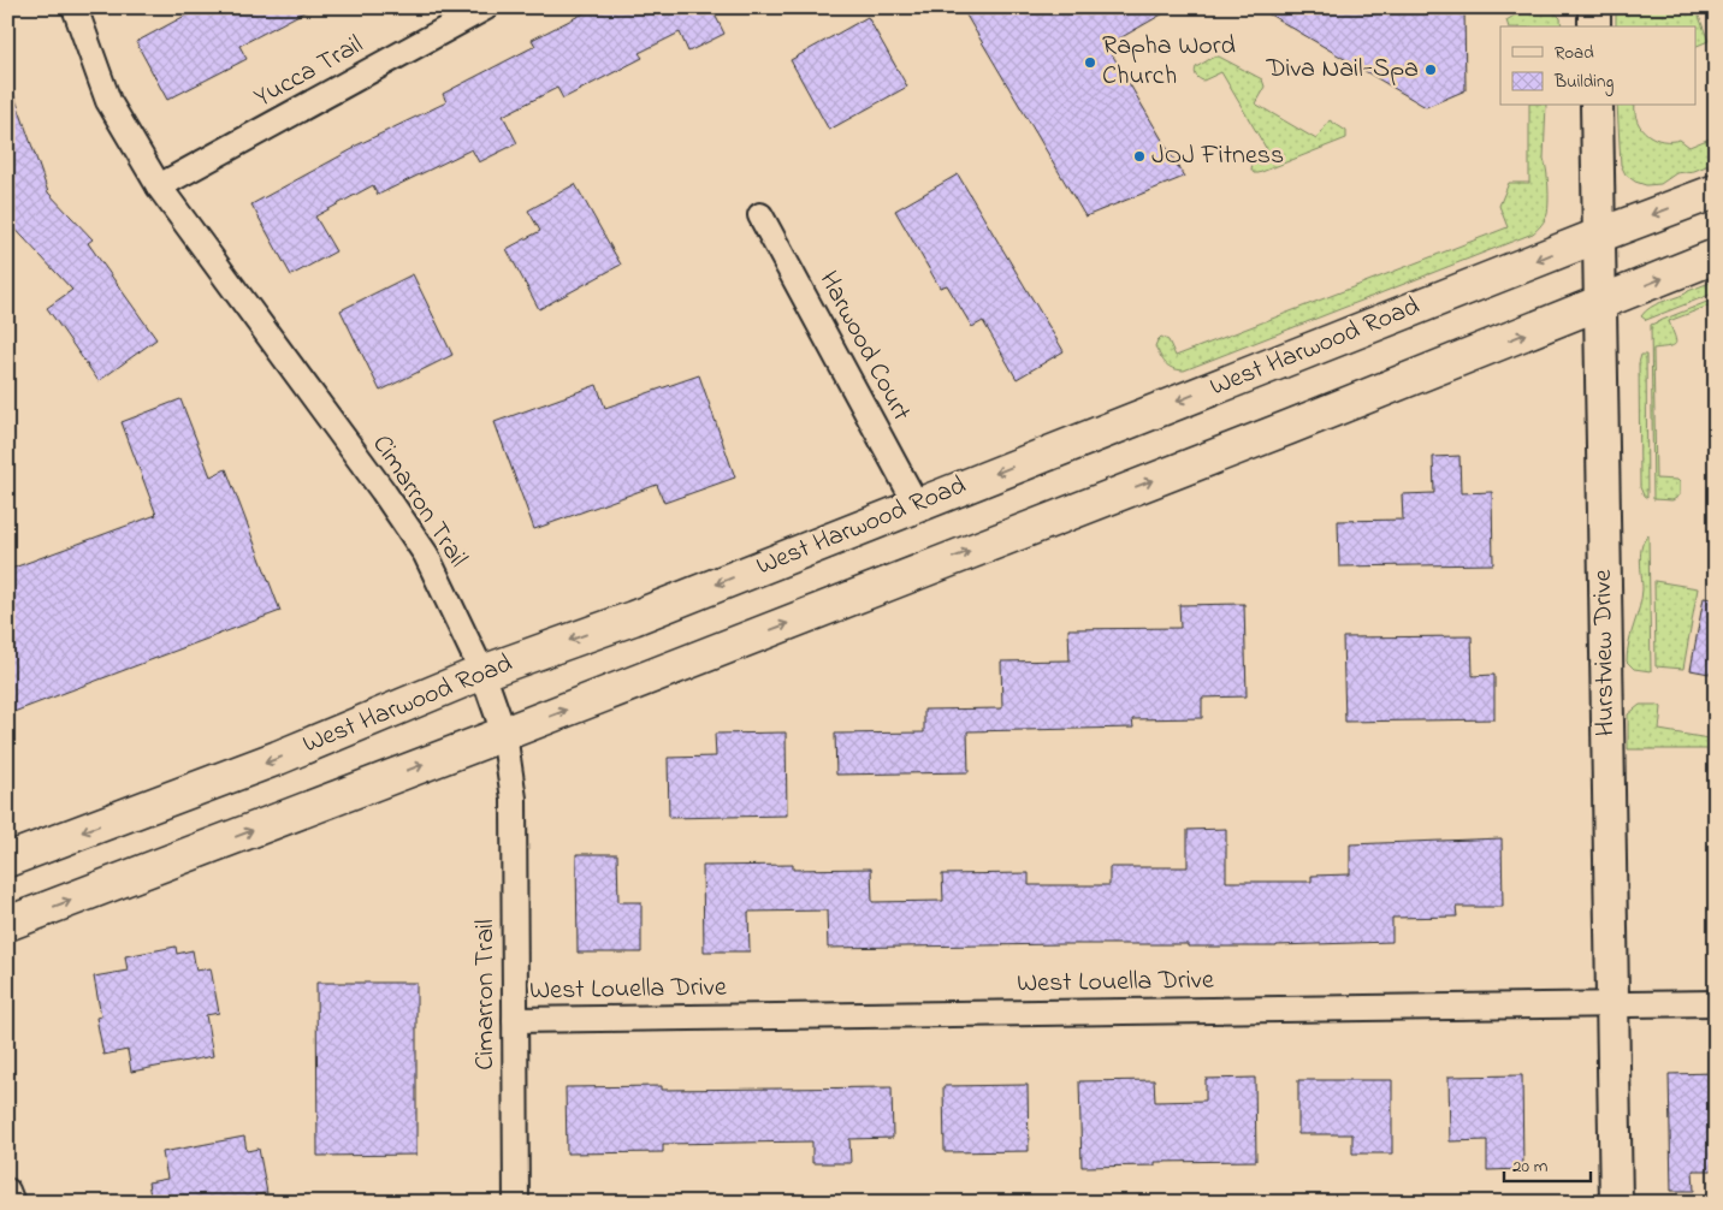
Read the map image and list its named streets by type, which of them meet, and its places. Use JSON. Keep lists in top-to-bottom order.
{
  "streets": {
    "main road": ["West Harwood Road"],
    "street": [
      "Yucca Trail",
      "Harwood Court",
      "Cimarron Trail",
      "Hurstview Drive",
      "West Louella Drive"
    ]
  },
  "crossings": [
    ["Yucca Trail", "Cimarron Trail"],
    ["Harwood Court", "West Harwood Road"],
    ["West Harwood Road", "Cimarron Trail"],
    ["West Harwood Road", "Hurstview Drive"],
    ["Cimarron Trail", "West Louella Drive"],
    ["Hurstview Drive", "West Louella Drive"]
  ],
  "places": ["Rapha Word Church", "Diva Nail-Spa", "JOJ Fitness"],
  "legend": ["Road", "Building"],
  "scale_bar": "20 m"
}
